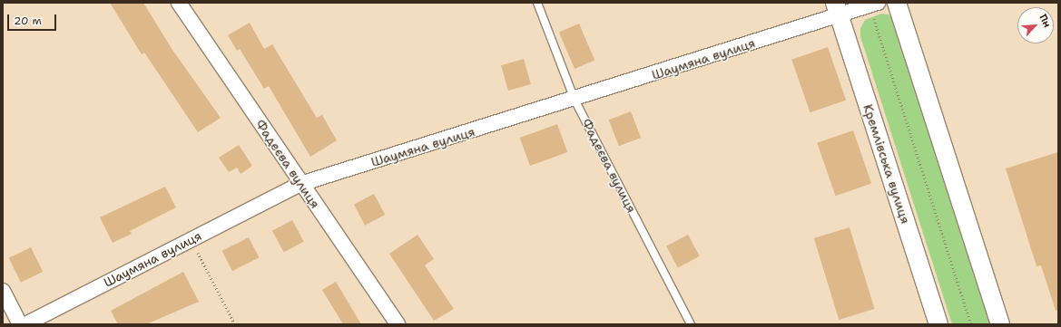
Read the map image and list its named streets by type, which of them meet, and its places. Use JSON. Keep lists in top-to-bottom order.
{
  "streets": {
    "street": ["Шаумяна вулиця", "Фадеєва вулиця", "Кремлівська вулиця"]
  },
  "crossings": [
    ["Шаумяна вулиця", "Фадеєва вулиця"],
    ["Шаумяна вулиця", "Кремлівська вулиця"]
  ],
  "scale_bar": "20 m",
  "north": "top right"
}
